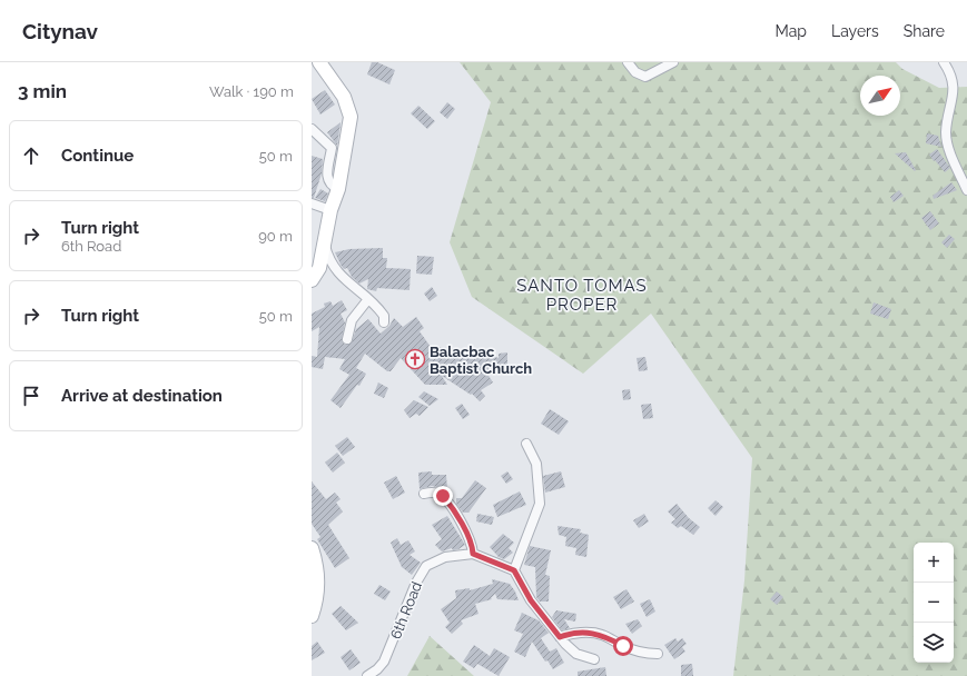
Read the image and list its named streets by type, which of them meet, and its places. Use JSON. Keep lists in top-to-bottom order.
{
  "streets": {
    "street": ["6th Road"]
  },
  "districts": ["SANTO TOMAS PROPER"],
  "places": {
    "church": ["Balacbac Baptist Church"]
  },
  "north": "top right",
  "page": {
    "header": "Citynav",
    "nav": ["Map", "Layers", "Share"],
    "heading": ["3 min", "Walk · 190 m"],
    "list": [
      ["Continue", "50 m"],
      ["Turn right", "6th Road", "90 m"],
      ["Turn right", "50 m"],
      "Arrive at destination"
    ],
    "map_buttons": ["+", "−"]
  }
}
